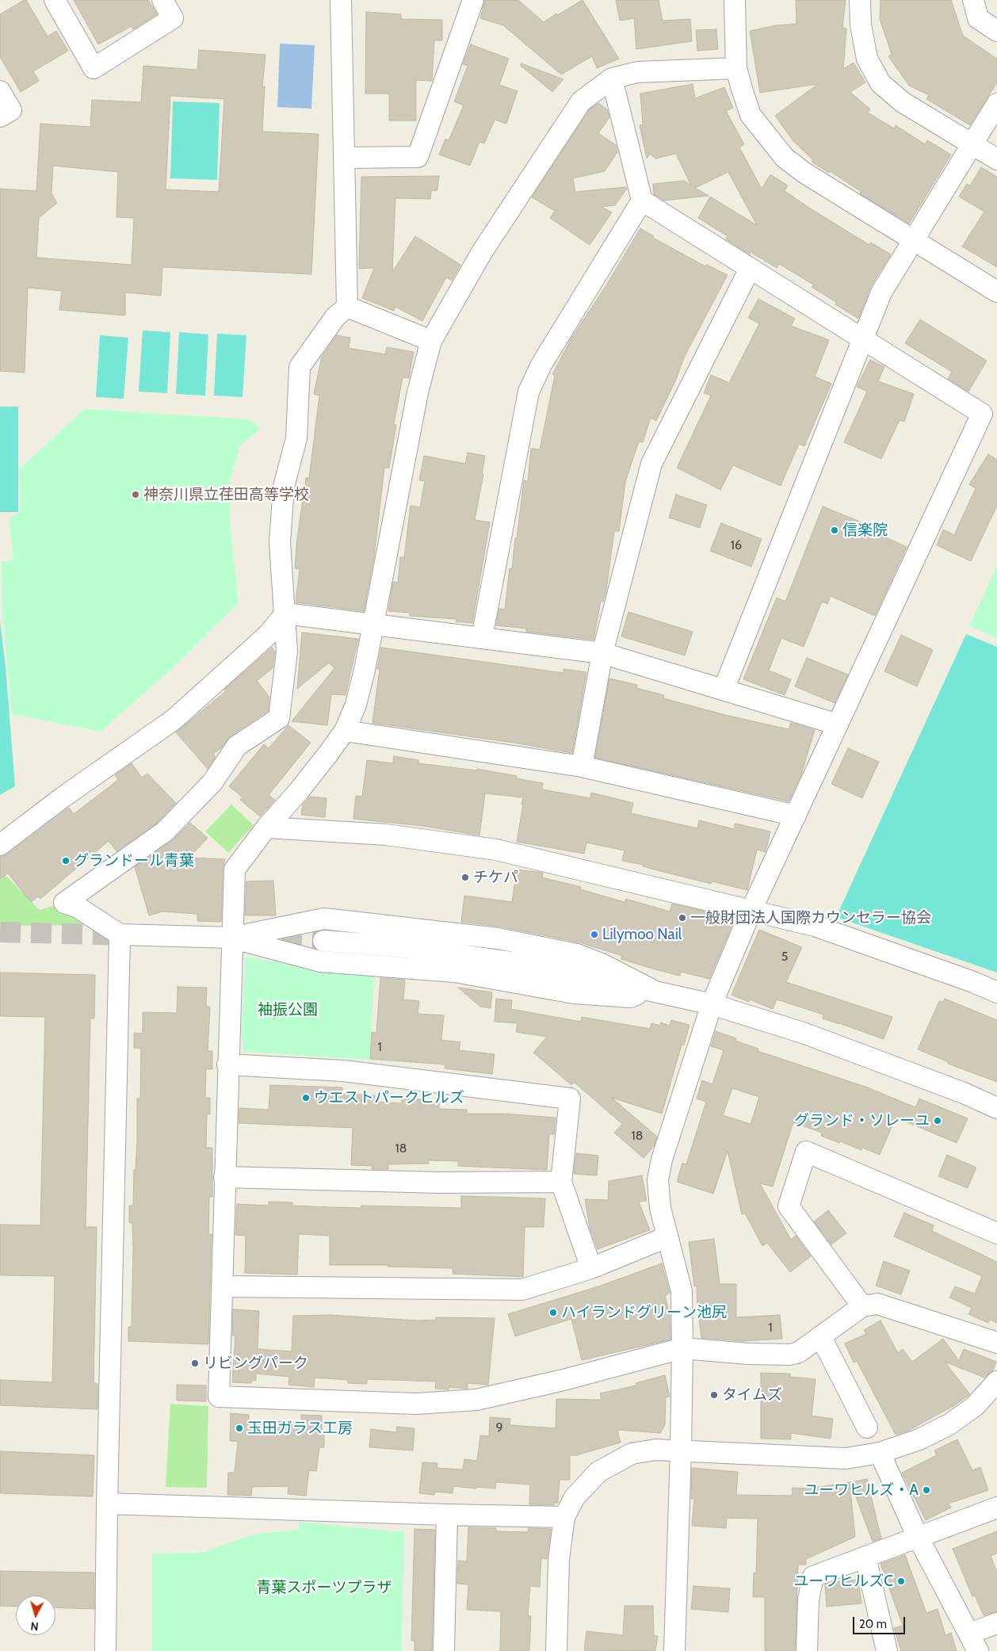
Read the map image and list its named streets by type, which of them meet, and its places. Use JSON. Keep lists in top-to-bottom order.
{
  "parks": ["袖振公園", "青葉スポーツプラザ"],
  "places": [
    "神奈川県立荏田高等学校",
    "信楽院",
    "グランドール青葉",
    "チケパ",
    "一般財団法人国際カウンセラー協会",
    "Lilymoo Nail",
    "ウエストパークヒルズ",
    "グランド・ソレーユ",
    "ハイランドグリーン池尻",
    "リビングパーク",
    "タイムズ",
    "玉田ガラス工房",
    "ユーワヒルズ・A",
    "ユーワヒルズC"
  ],
  "house_numbers": [
    "16",
    "5",
    "1",
    "18",
    "18",
    "1",
    "9"
  ],
  "scale_bar": "20 m",
  "north": "bottom"
}
